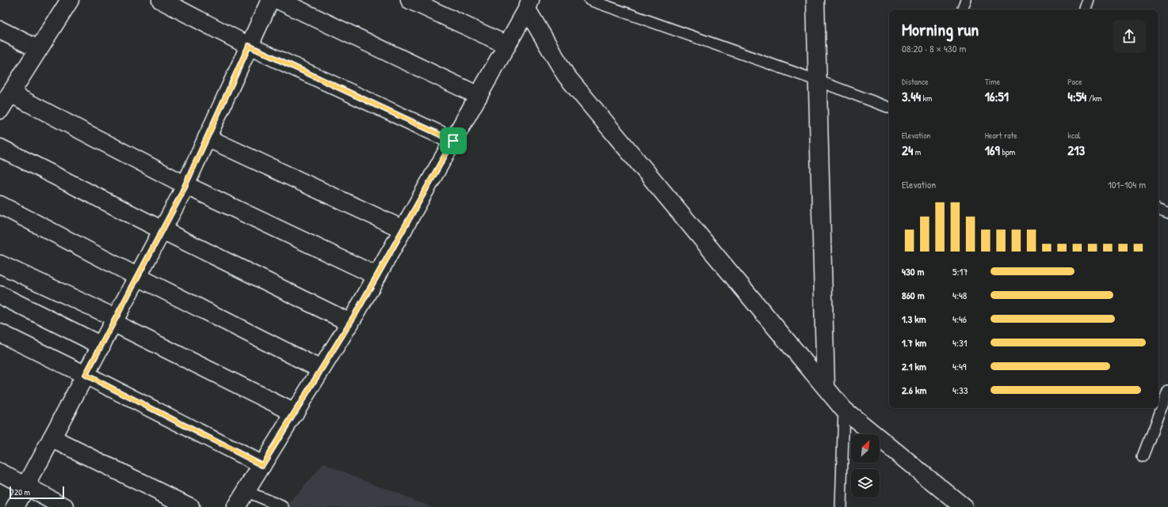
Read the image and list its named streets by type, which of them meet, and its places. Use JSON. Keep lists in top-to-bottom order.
{
  "scale_bar": "20 m",
  "north": "top right",
  "page": {
    "heading": ["Morning run", "08:20 · 8 × 430 m"],
    "stats": [
      ["Distance", "3.44 km"],
      ["Time", "16:51"],
      ["Pace", "4:54 /km"],
      ["Elevation", "24 m"],
      ["Heart rate", "169 bpm"],
      ["kcal", "213"]
    ],
    "chart": ["Elevation", "101–104 m"],
    "list": [
      {
        "name": "430 m",
        "note": "5:17"
      },
      {
        "name": "860 m",
        "note": "4:48"
      },
      {
        "name": "1.3 km",
        "note": "4:46"
      },
      {
        "name": "1.7 km",
        "note": "4:31"
      },
      {
        "name": "2.1 km",
        "note": "4:49"
      },
      {
        "name": "2.6 km",
        "note": "4:33"
      }
    ],
    "scale": "20 m"
  }
}
